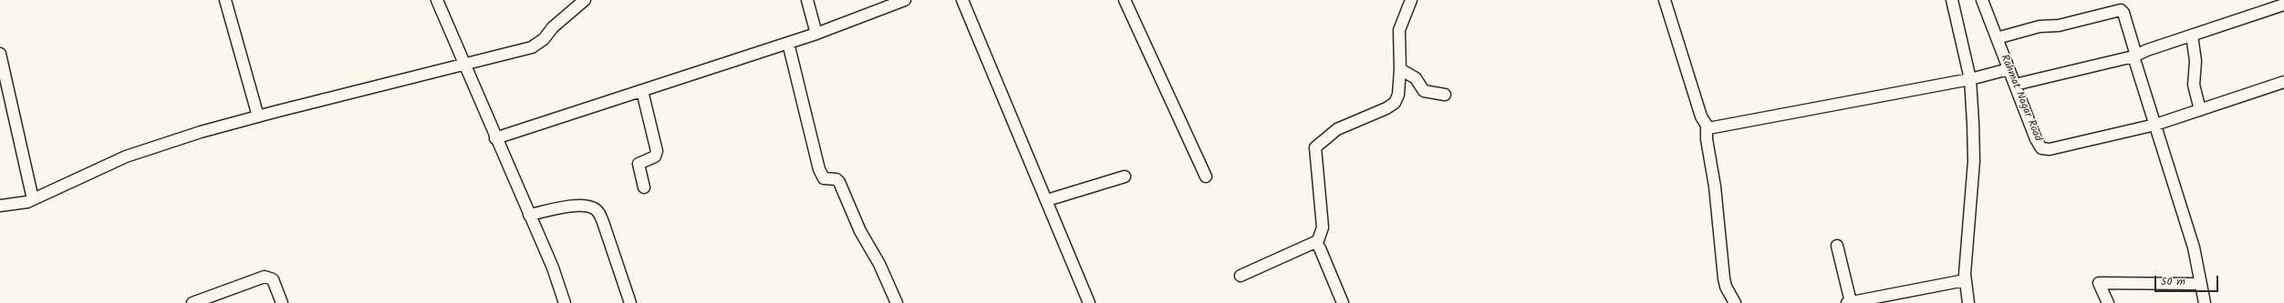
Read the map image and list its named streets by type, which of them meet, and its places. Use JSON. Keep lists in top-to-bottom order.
{
  "streets": {
    "street": ["Rahmat Nagar Road"]
  },
  "scale_bar": "50 m"
}
